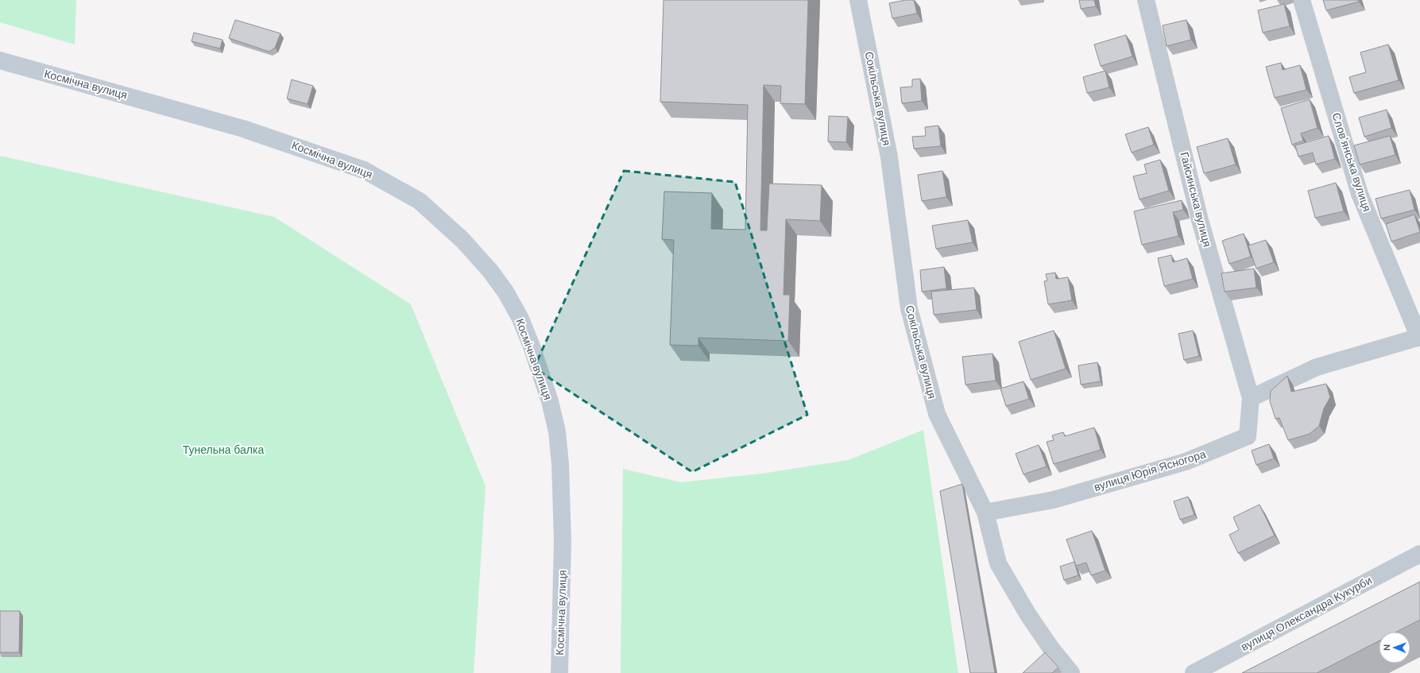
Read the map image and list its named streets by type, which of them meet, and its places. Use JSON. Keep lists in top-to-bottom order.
{
  "streets": {
    "main road": ["Космічна вулиця"],
    "street": [
      "Сокільська вулиця",
      "Словʼянська вулиця",
      "Гайсинська вулиця",
      "вулиця Юрія Ясногора",
      "вулиця Олександра Кукурби"
    ]
  },
  "crossings": [
    ["Сокільська вулиця", "вулиця Юрія Ясногора"],
    ["Гайсинська вулиця", "вулиця Юрія Ясногора"]
  ],
  "parks": ["Тунельна балка"],
  "north": "left"
}
